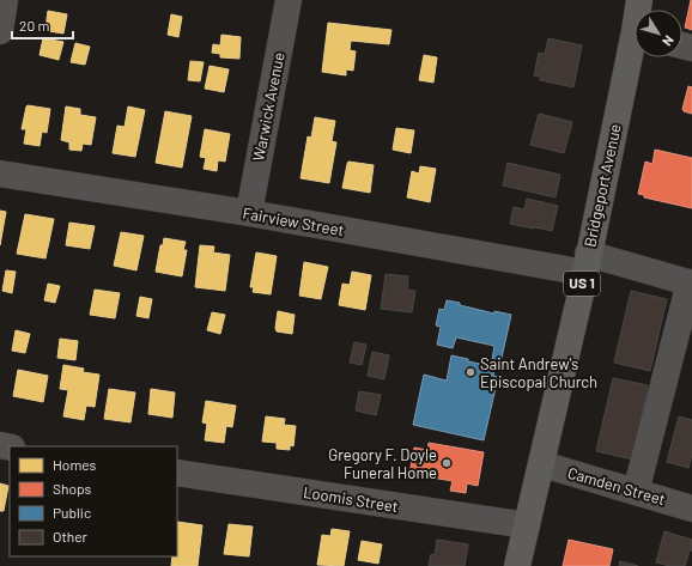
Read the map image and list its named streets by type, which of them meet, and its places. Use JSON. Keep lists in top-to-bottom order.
{
  "streets": {
    "main road": ["Bridgeport Avenue", "US 1"],
    "street": [
      "Warwick Avenue",
      "Fairview Street",
      "Camden Street",
      "Loomis Street"
    ]
  },
  "crossings": [
    ["Warwick Avenue", "Fairview Street"],
    ["Bridgeport Avenue", "Fairview Street"],
    ["Bridgeport Avenue", "Camden Street"],
    ["Bridgeport Avenue", "Loomis Street"]
  ],
  "places": ["Saint Andrew's Episcopal Church", "Gregory F. Doyle Funeral Home"],
  "legend": [
    "Homes",
    "Shops",
    "Public",
    "Other"
  ],
  "scale_bar": "20 m",
  "north": "bottom right"
}
